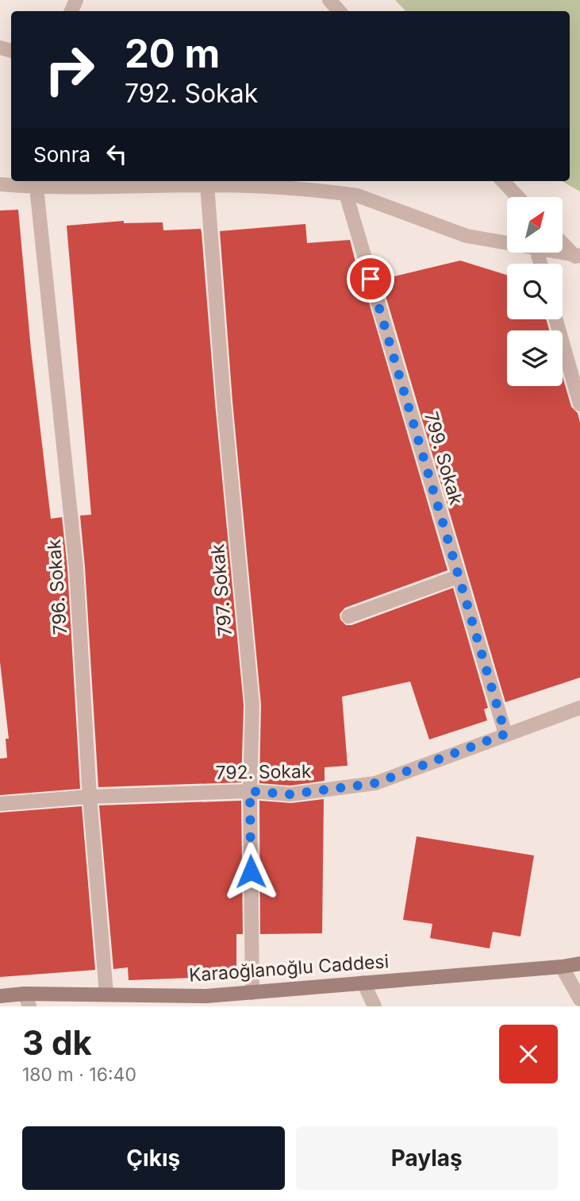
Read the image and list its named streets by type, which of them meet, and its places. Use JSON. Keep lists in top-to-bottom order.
{
  "streets": {
    "main road": ["Karaoğlanoğlu Caddesi"],
    "street": [
      "799. Sokak",
      "796. Sokak",
      "797. Sokak",
      "792. Sokak"
    ]
  },
  "crossings": [
    ["799. Sokak", "792. Sokak"],
    ["796. Sokak", "792. Sokak"],
    ["796. Sokak", "Karaoğlanoğlu Caddesi"],
    ["797. Sokak", "792. Sokak"],
    ["797. Sokak", "Karaoğlanoğlu Caddesi"]
  ],
  "north": "top right",
  "page": {
    "turn": ["20 m", "792. Sokak"],
    "then": "Sonra",
    "heading": ["3 dk", "180 m · 16:40"],
    "buttons": ["Çıkış", "Paylaş"]
  }
}
